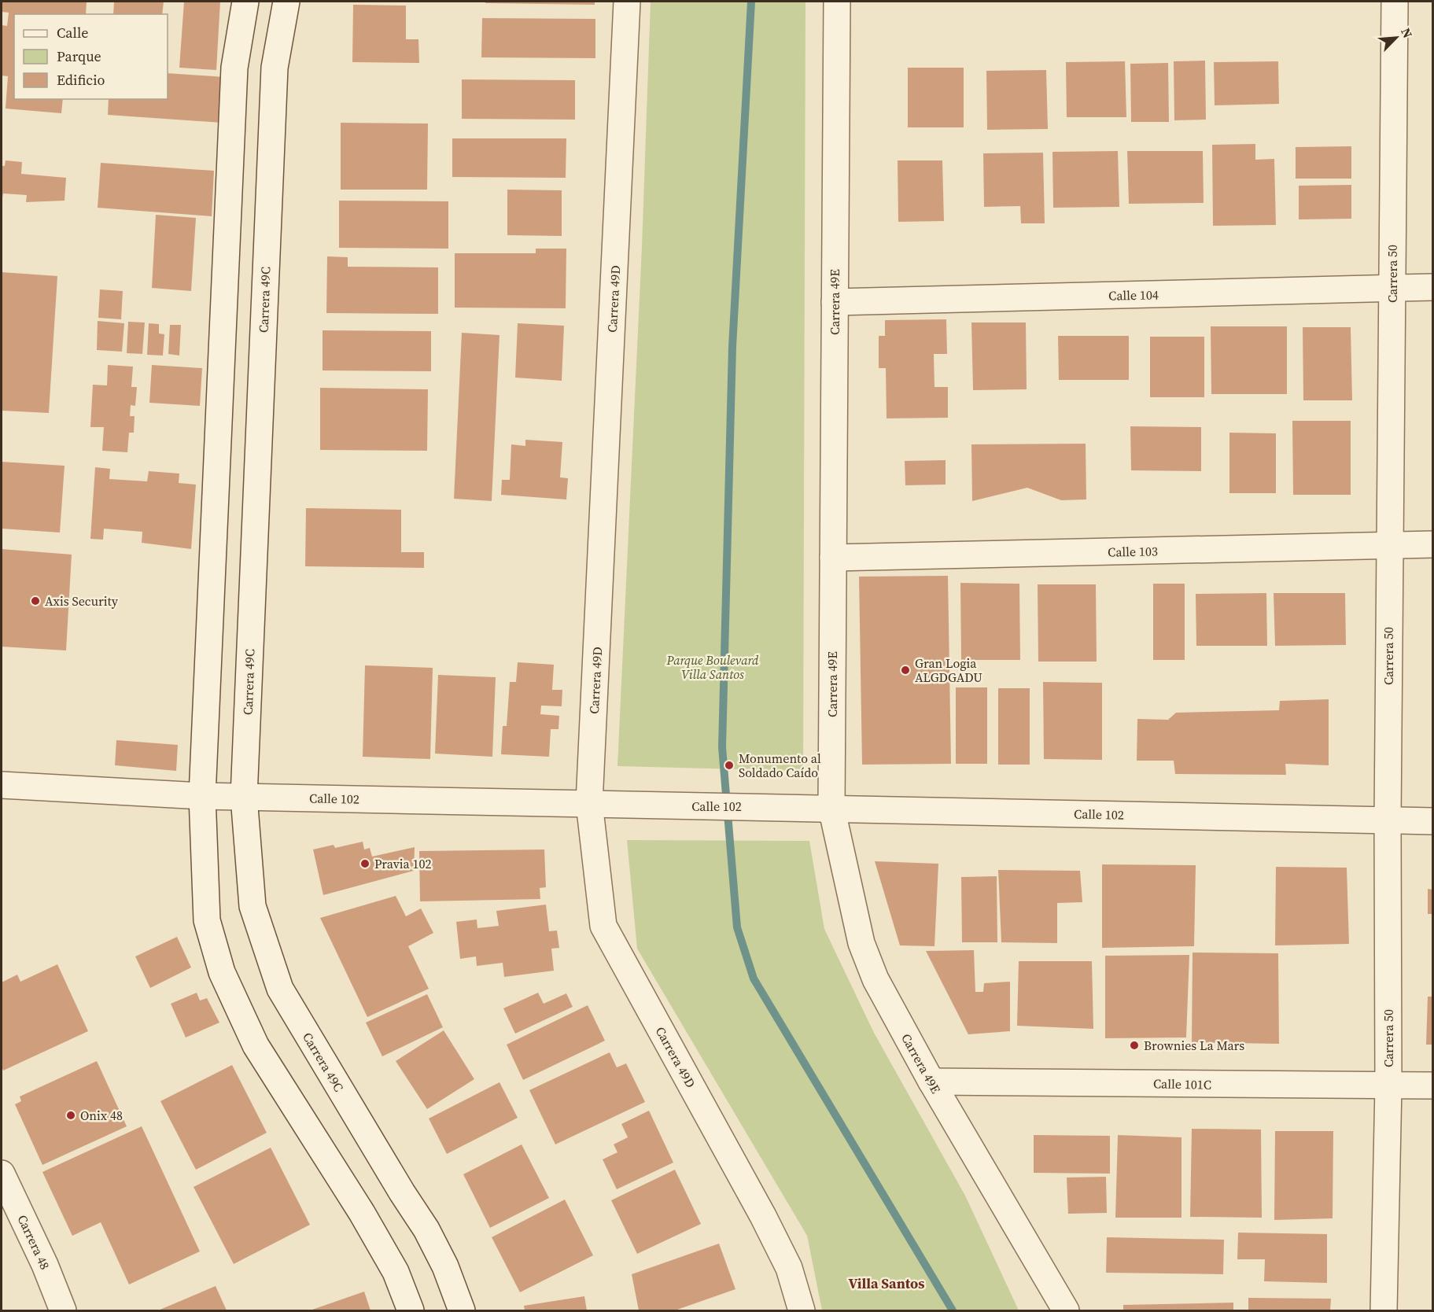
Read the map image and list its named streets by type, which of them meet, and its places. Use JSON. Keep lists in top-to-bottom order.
{
  "streets": {
    "street": [
      "Carrera 50",
      "Calle 104",
      "Carrera 49D",
      "Carrera 49C",
      "Carrera 49E",
      "Calle 103",
      "Calle 102",
      "Calle 101C",
      "Carrera 48"
    ]
  },
  "crossings": [
    ["Carrera 50", "Calle 104"],
    ["Carrera 50", "Calle 103"],
    ["Carrera 50", "Calle 102"],
    ["Carrera 50", "Calle 101C"],
    ["Calle 104", "Carrera 49E"],
    ["Carrera 49D", "Calle 102"],
    ["Carrera 49C", "Calle 102"],
    ["Carrera 49E", "Calle 103"],
    ["Carrera 49E", "Calle 102"],
    ["Carrera 49E", "Calle 101C"]
  ],
  "districts": ["Villa Santos"],
  "parks": ["Parque Boulevard Villa Santos"],
  "places": [
    "Axis Security",
    "Gran Logia ALGDGADU",
    "Monumento al Soldado Caído",
    "Pravia 102",
    "Brownies La Mars",
    "Onix 48"
  ],
  "legend": ["Calle", "Parque", "Edificio"],
  "north": "top right"
}
